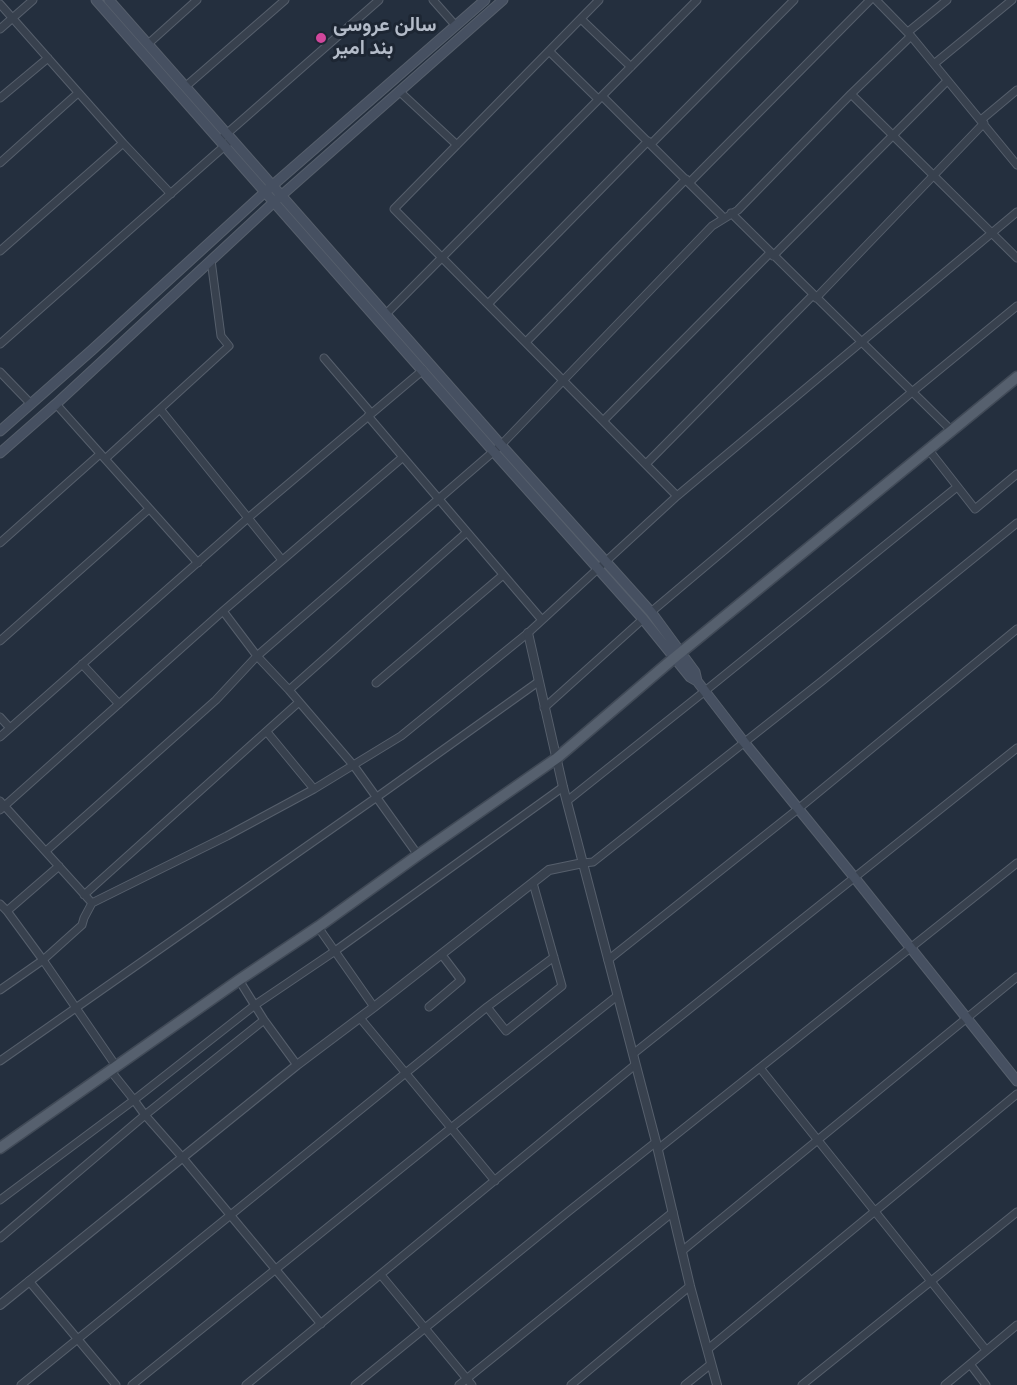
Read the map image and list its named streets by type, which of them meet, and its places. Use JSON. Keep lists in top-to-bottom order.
{
  "places": ["سالن عروسی بند امیر"]
}
